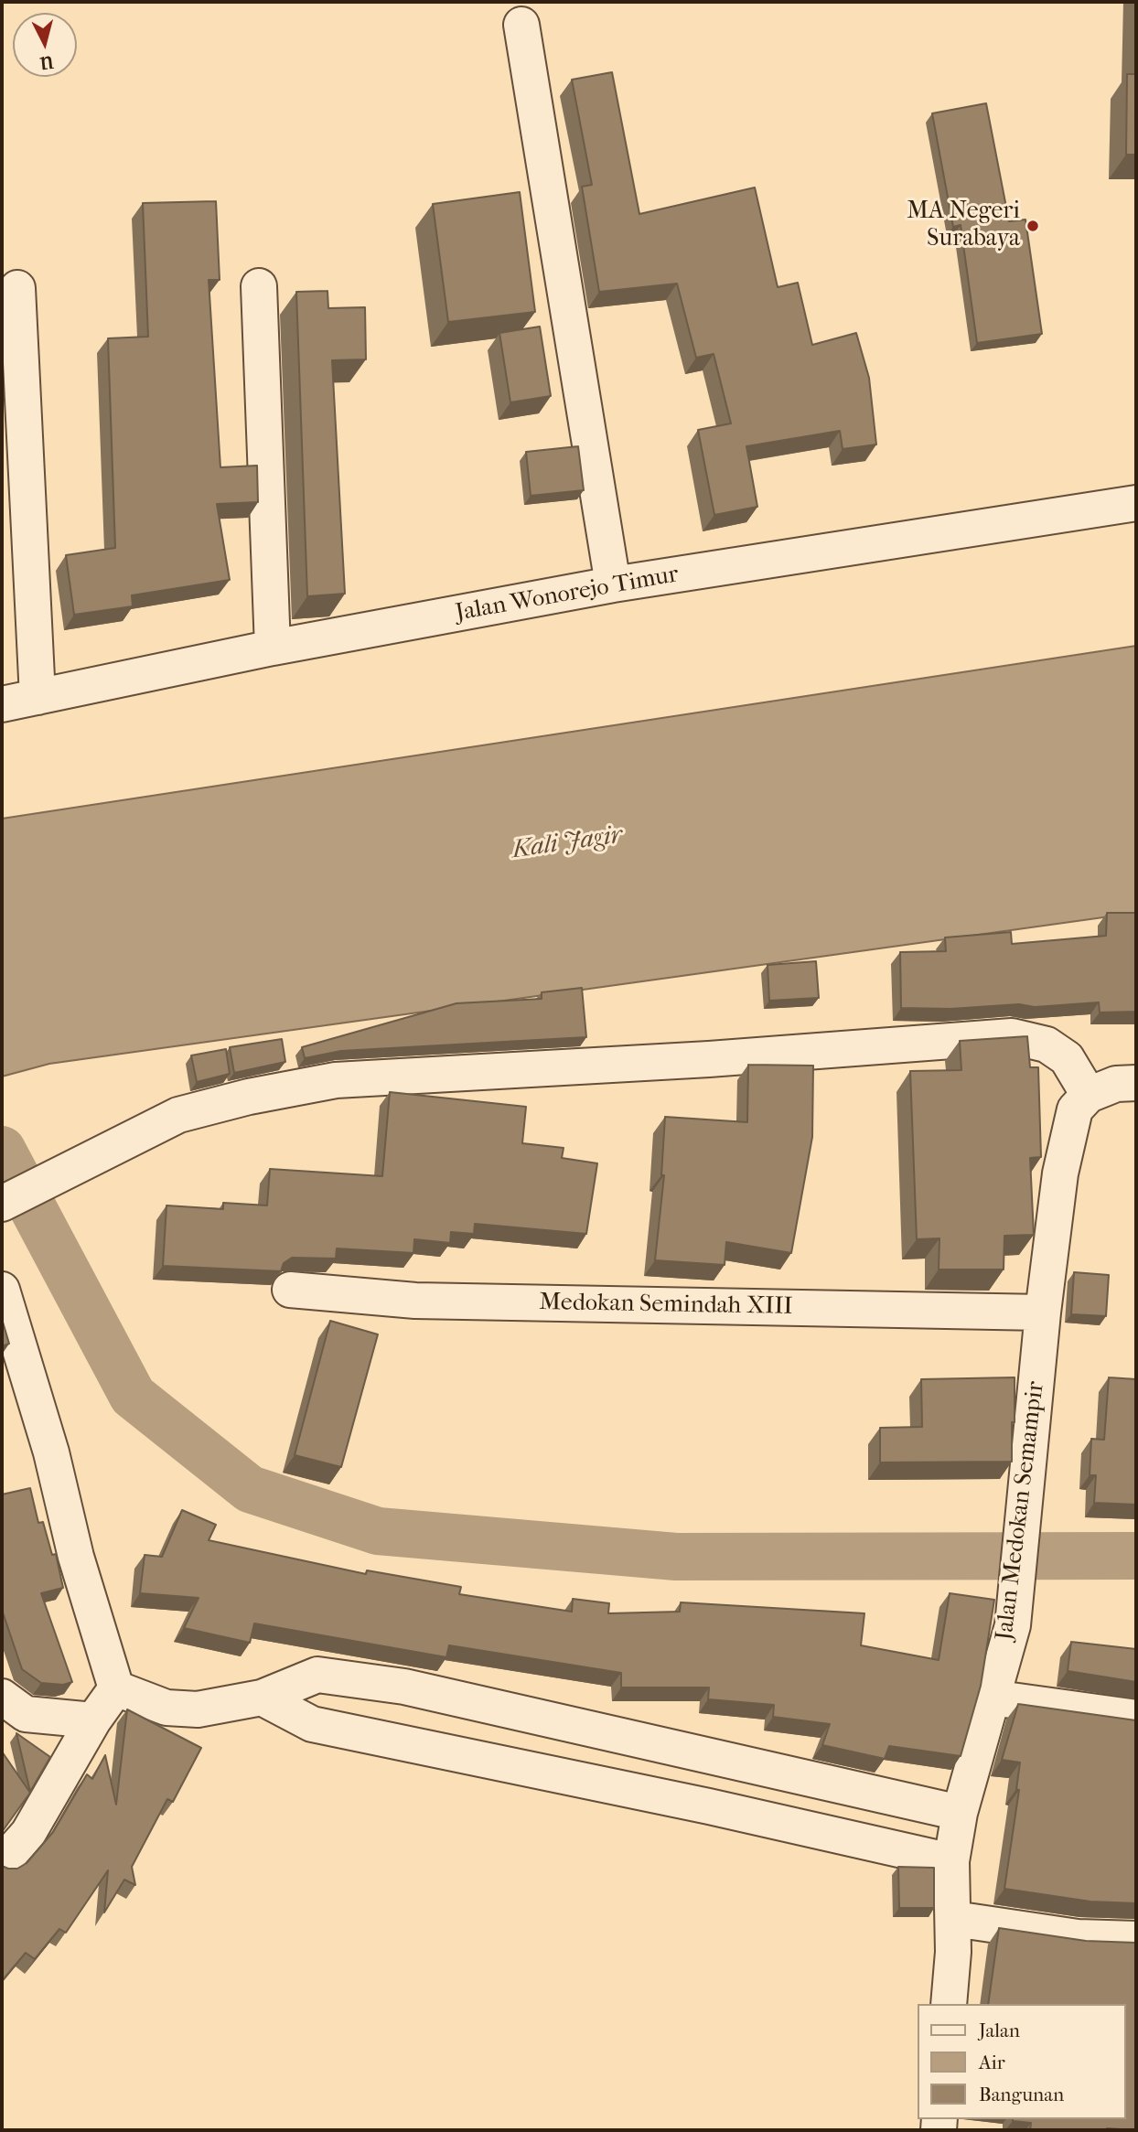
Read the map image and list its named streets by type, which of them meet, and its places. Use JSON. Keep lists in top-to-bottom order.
{
  "streets": {
    "street": ["Jalan Wonorejo Timur", "Medokan Semindah XIII", "Jalan Medokan Semampir"]
  },
  "crossings": [
    ["Medokan Semindah XIII", "Jalan Medokan Semampir"]
  ],
  "water": ["Kali Jagir"],
  "places": ["MA Negeri Surabaya"],
  "legend": ["Jalan", "Air", "Bangunan"],
  "north": "bottom"
}
